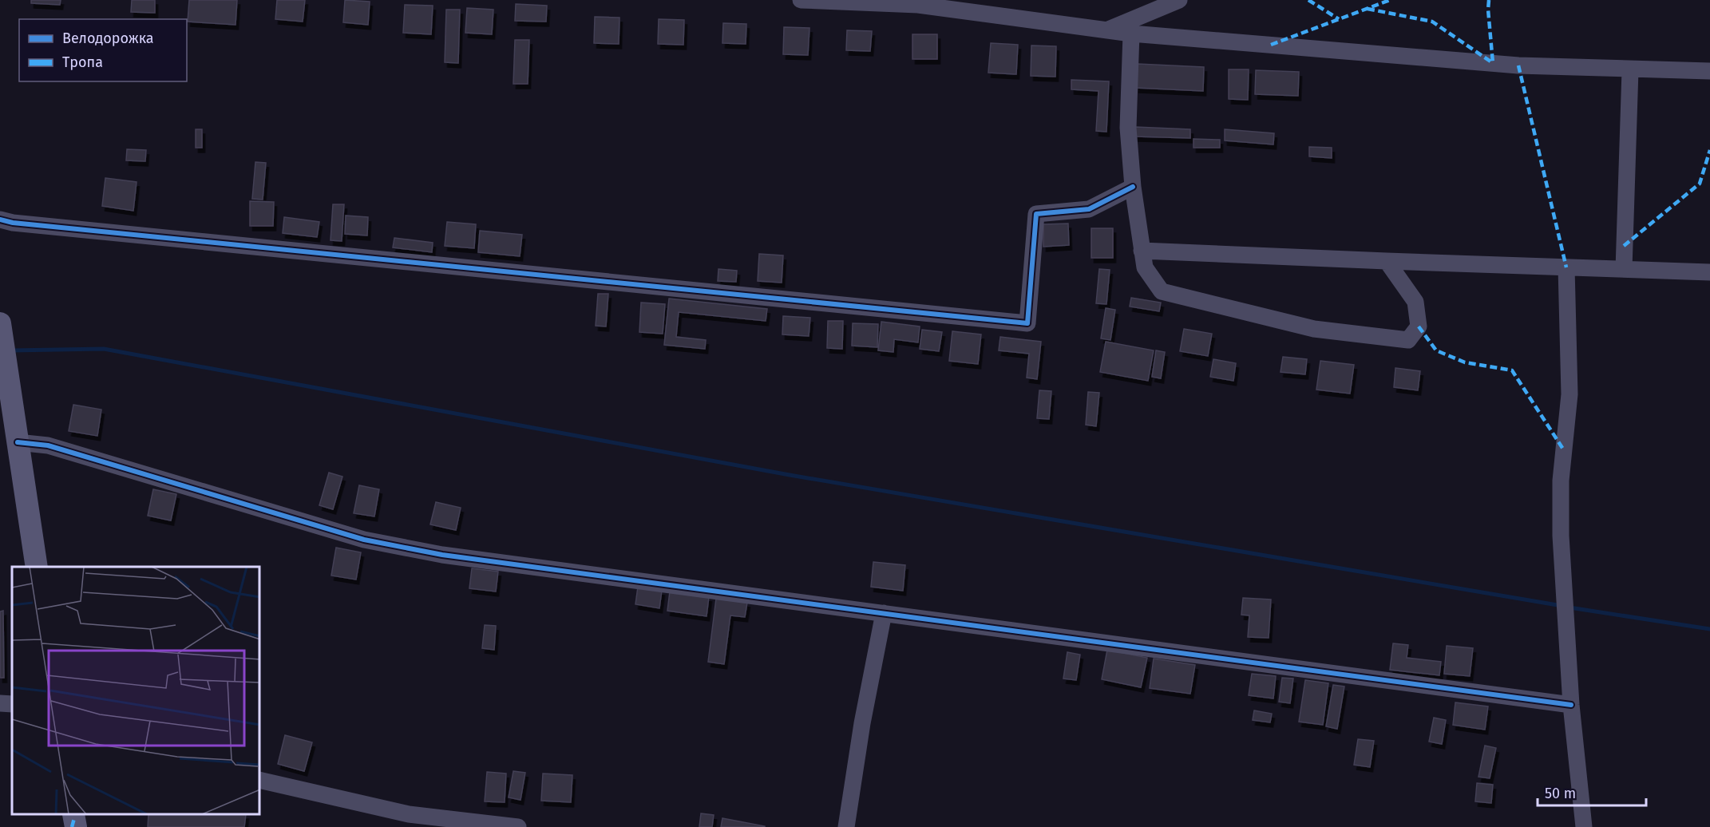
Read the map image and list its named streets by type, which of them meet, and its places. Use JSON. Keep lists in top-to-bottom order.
{
  "legend": ["Велодорожка", "Тропа"],
  "scale_bar": "50 m"
}
